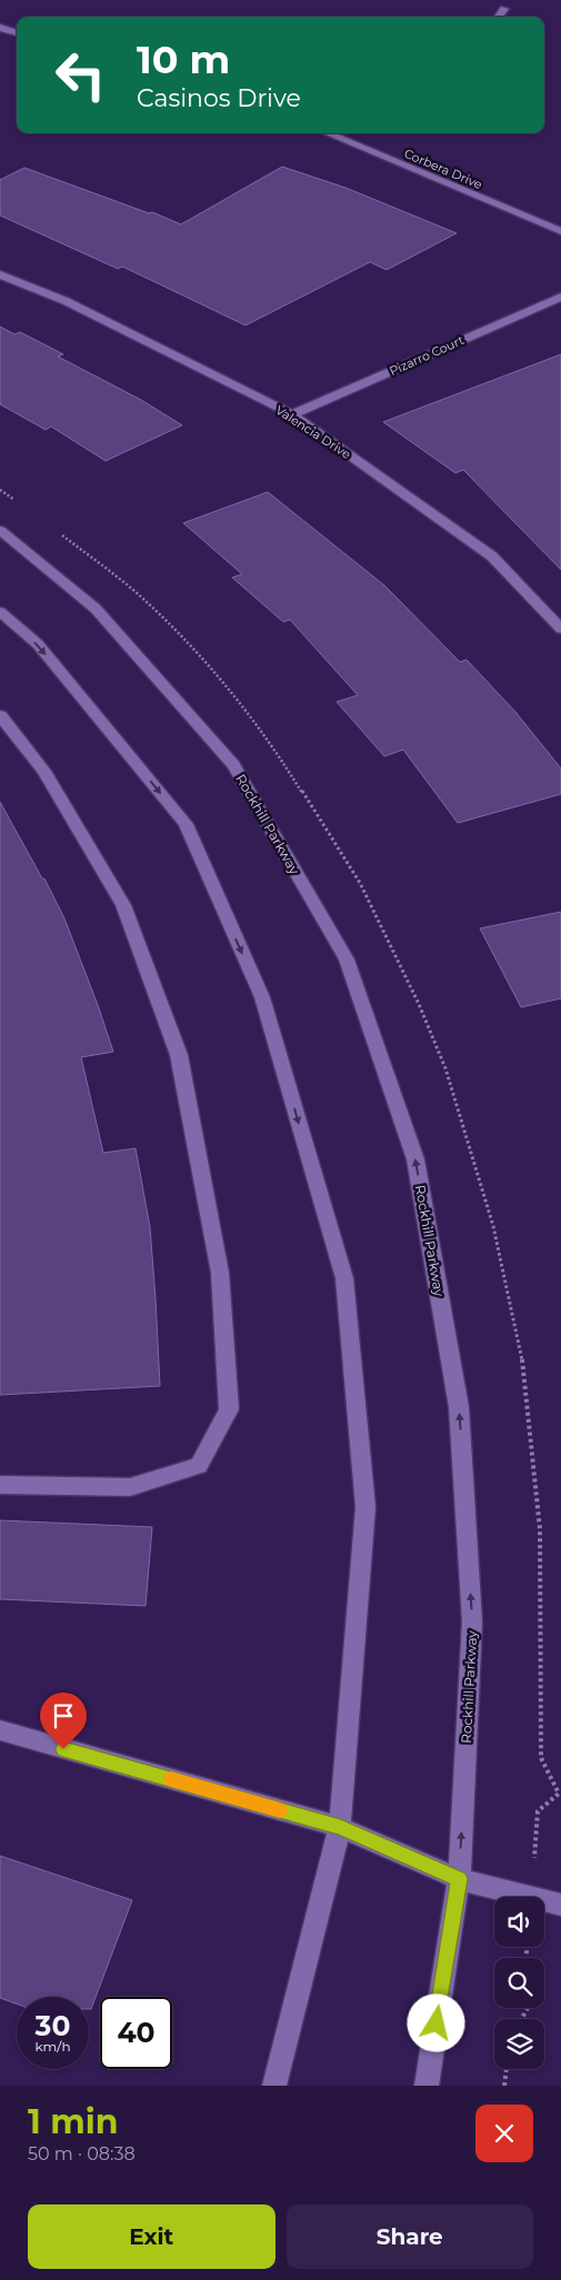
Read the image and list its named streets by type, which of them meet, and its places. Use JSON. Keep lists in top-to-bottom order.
{
  "streets": {
    "street": [
      "Corbera Drive",
      "Pizarro Court",
      "Valencia Drive",
      "Rockhill Parkway"
    ]
  },
  "crossings": [
    ["Pizarro Court", "Valencia Drive"]
  ],
  "page": {
    "turn": ["10 m", "Casinos Drive"],
    "speed": "30 km/h",
    "limit": "40",
    "heading": ["1 min", "50 m · 08:38"],
    "buttons": ["Exit", "Share"]
  }
}
